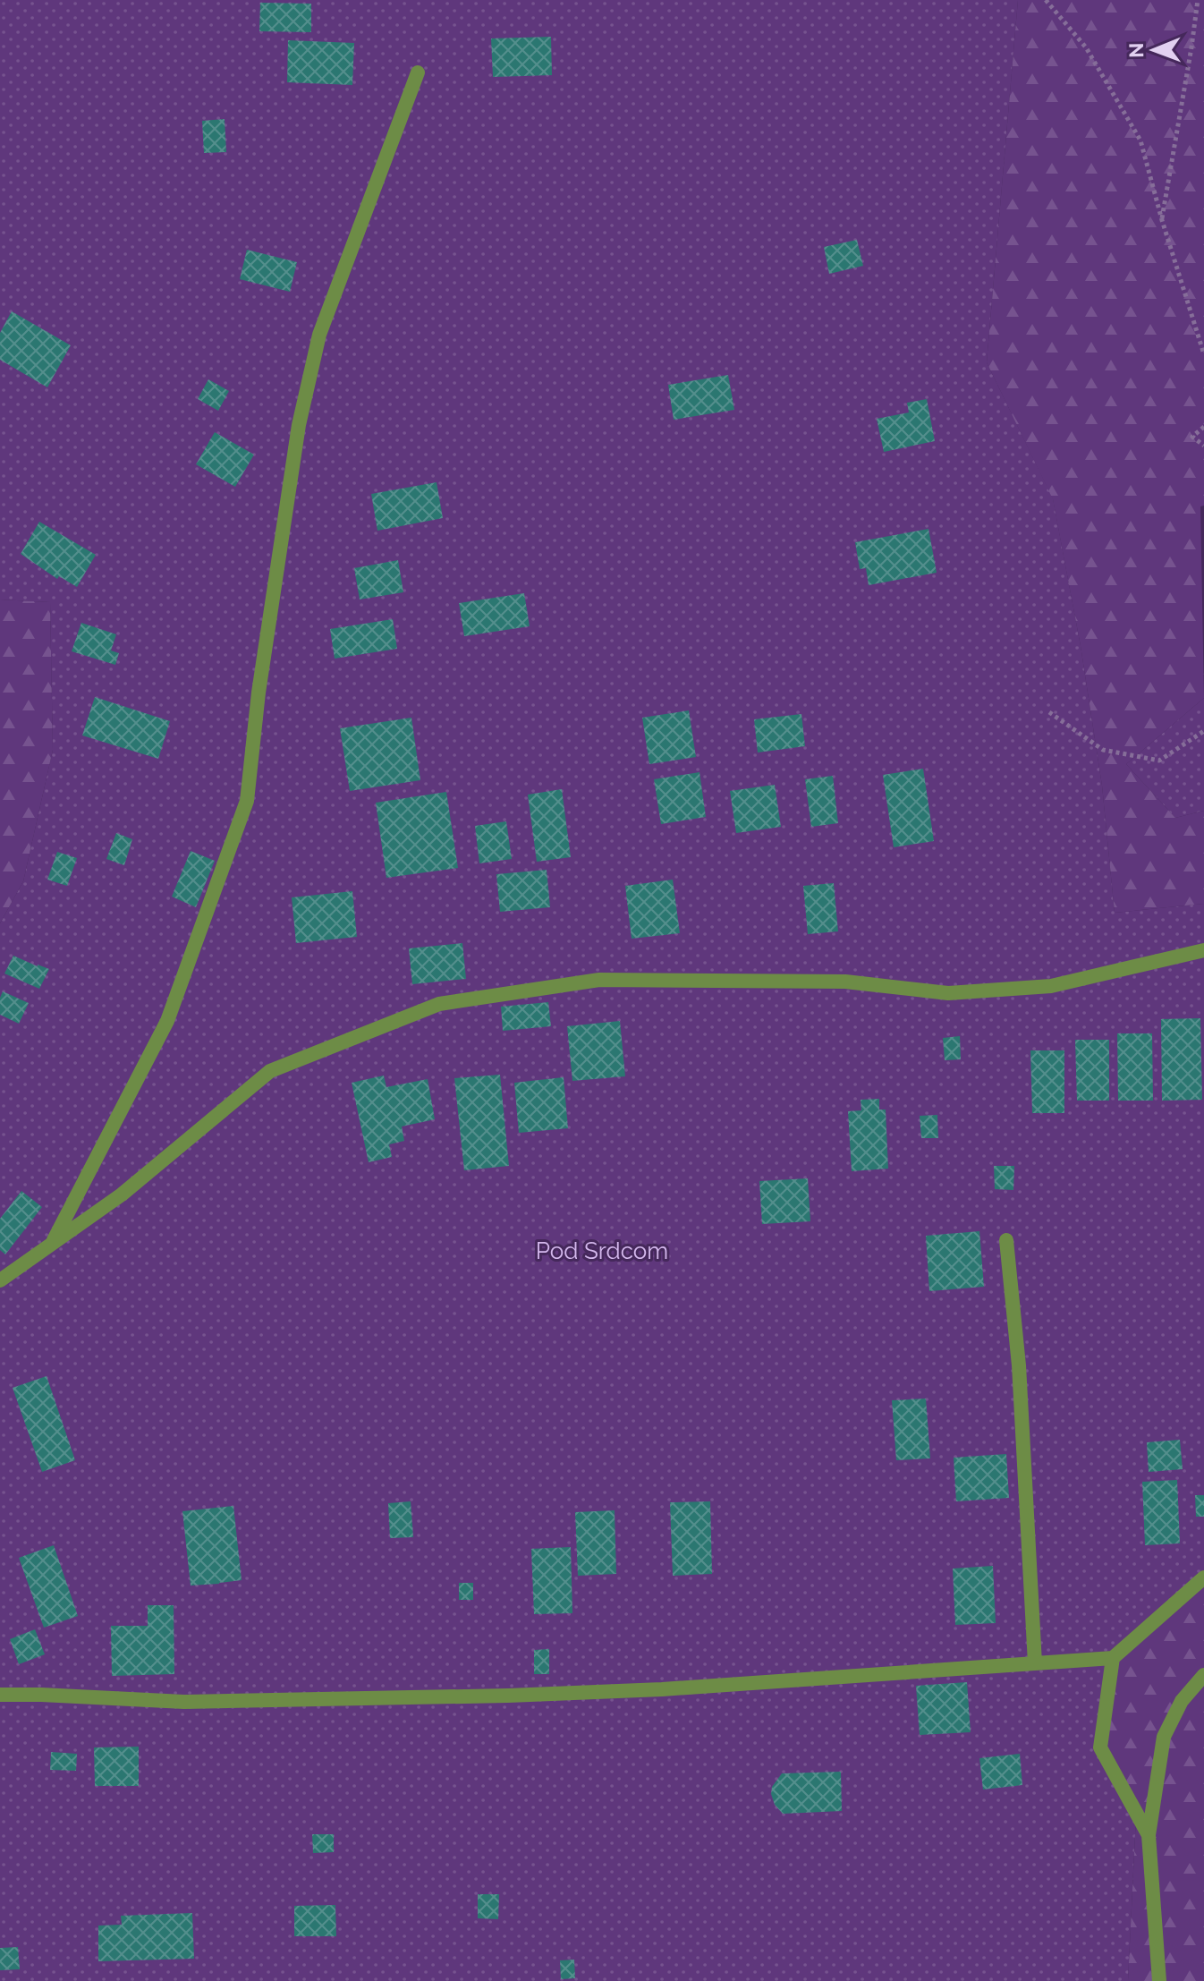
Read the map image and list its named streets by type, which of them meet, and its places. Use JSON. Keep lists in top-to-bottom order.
{
  "parks": ["Pod Srdcom"],
  "north": "left"
}
